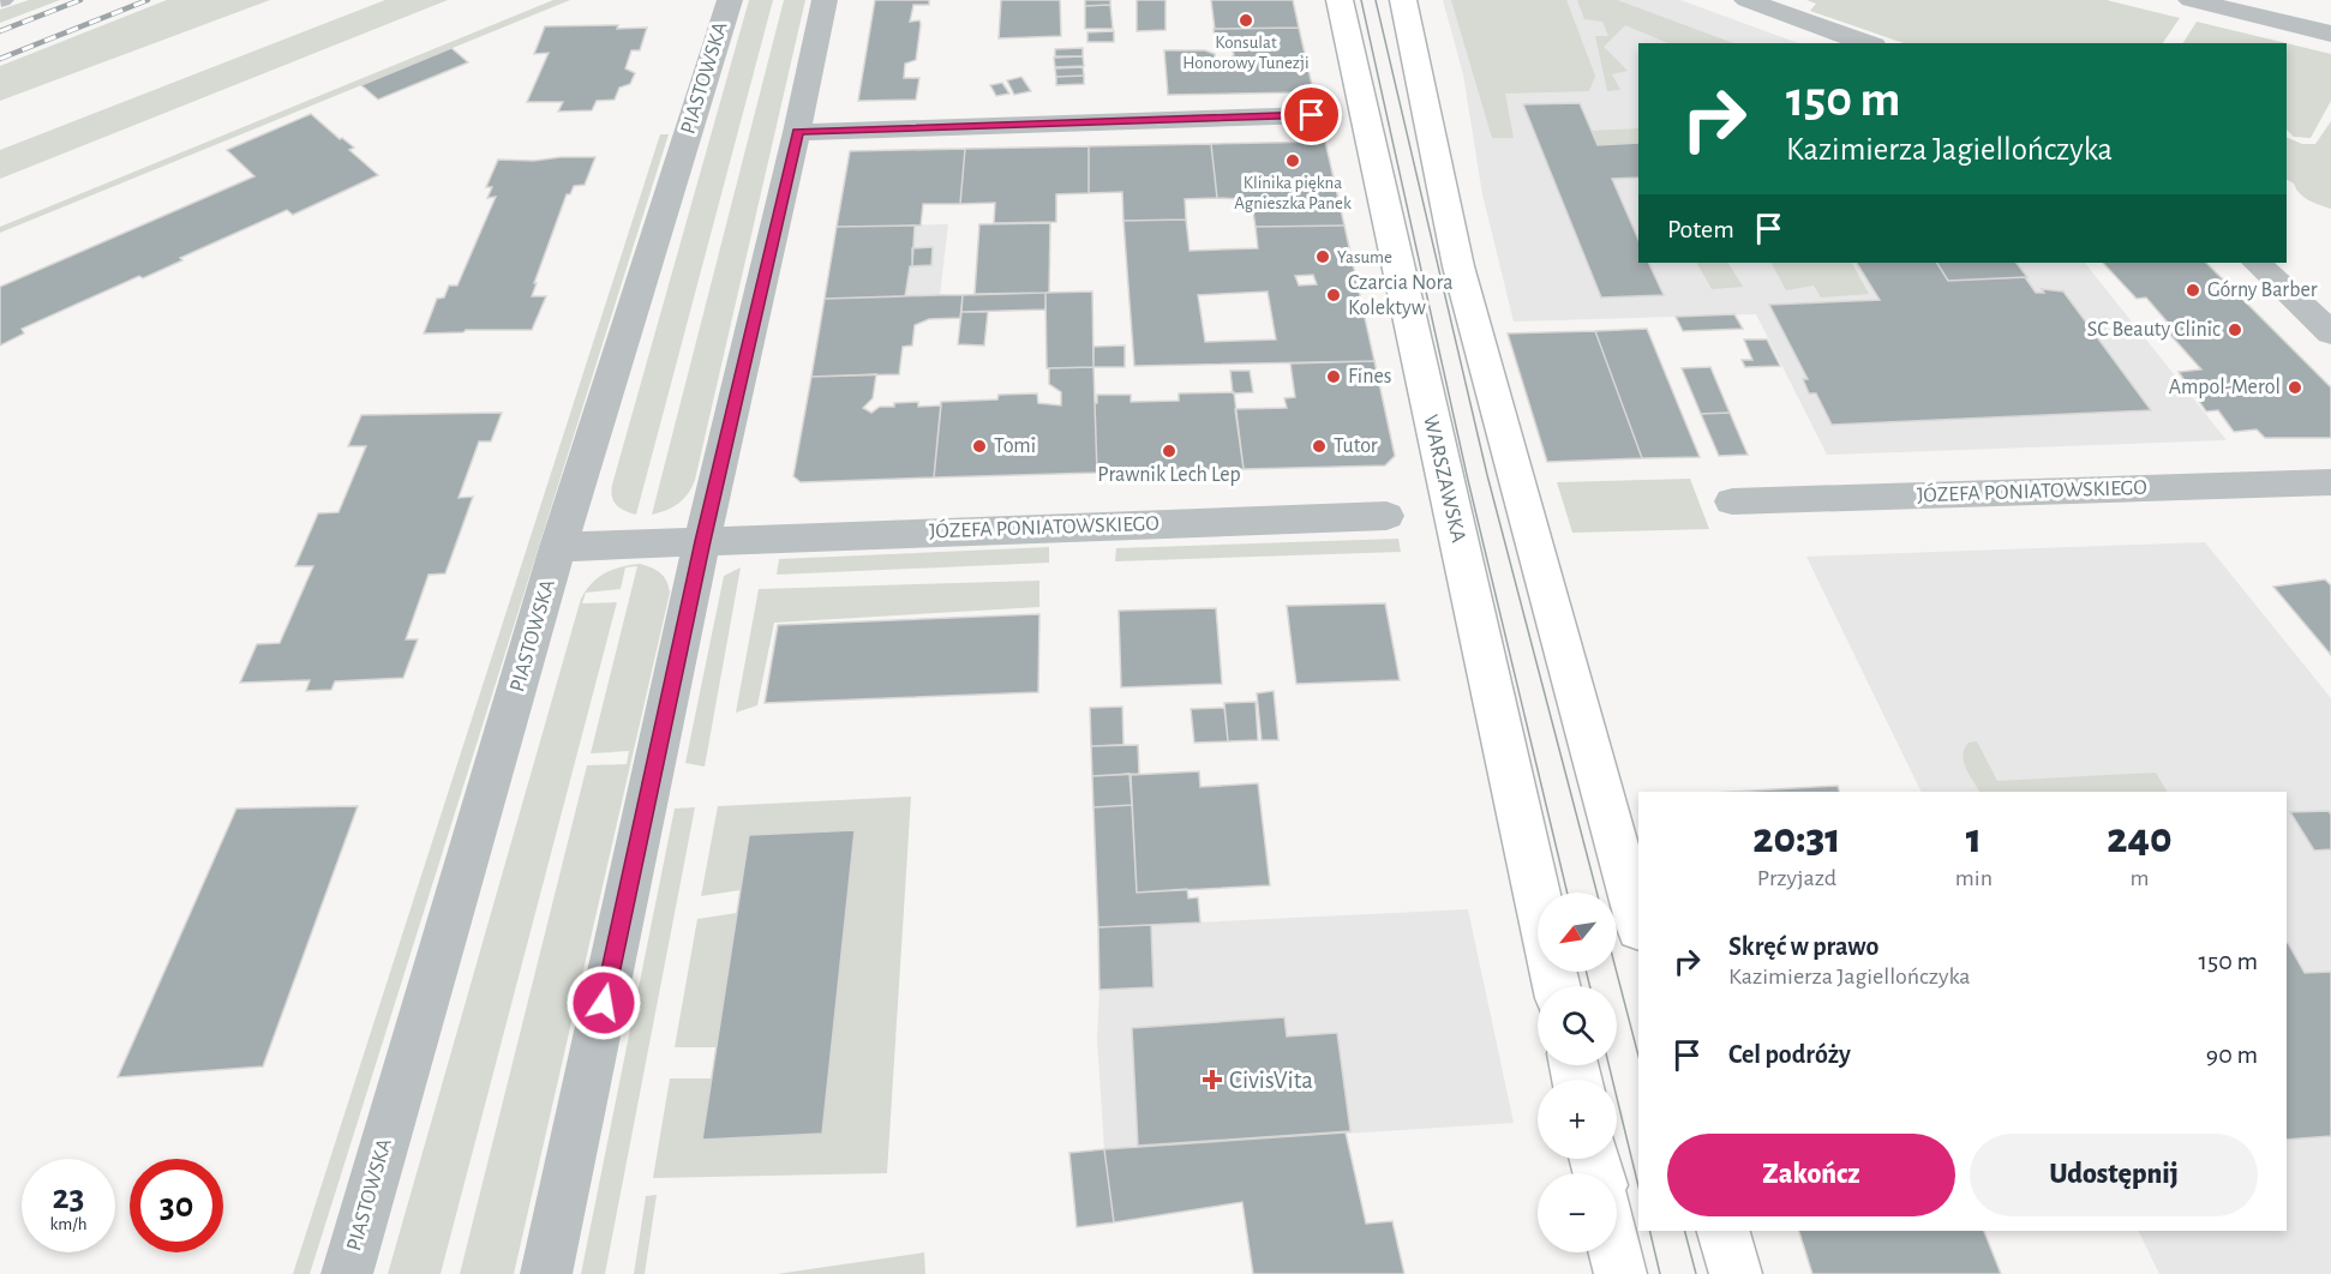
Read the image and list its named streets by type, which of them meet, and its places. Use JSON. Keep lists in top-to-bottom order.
{
  "streets": {
    "main road": ["WARSZAWSKA"],
    "street": ["PIASTOWSKA", "JÓZEFA PONIATOWSKIEGO"]
  },
  "crossings": [
    ["PIASTOWSKA", "JÓZEFA PONIATOWSKIEGO"]
  ],
  "places": {
    "other": [
      "Konsulat Honorowy Tunezji",
      "Klinika piękna Agnieszka Panek",
      "Yasume",
      "Górny Barber",
      "Czarcia Nora Kolektyw",
      "SC Beauty Clinic",
      "Fines",
      "Ampol-Merol",
      "Tomi",
      "Tutor",
      "Prawnik Lech Lep"
    ],
    "health": ["CivisVita"]
  },
  "north": "bottom left",
  "page": {
    "turn": ["150 m", "Kazimierza Jagiellończyka"],
    "then": "Potem",
    "eta": [
      "20:31",
      "Przyjazd",
      "1",
      "min",
      "240",
      "m"
    ],
    "map_buttons": ["+", "−"],
    "list": [
      {
        "name": "Skręć w prawo",
        "note": "Kazimierza Jagiellończyka",
        "value": "150 m"
      },
      {
        "name": "Cel podróży",
        "value": "90 m"
      }
    ],
    "buttons": ["Zakończ", "Udostępnij"],
    "speed": "23 km/h",
    "limit": "30"
  }
}
